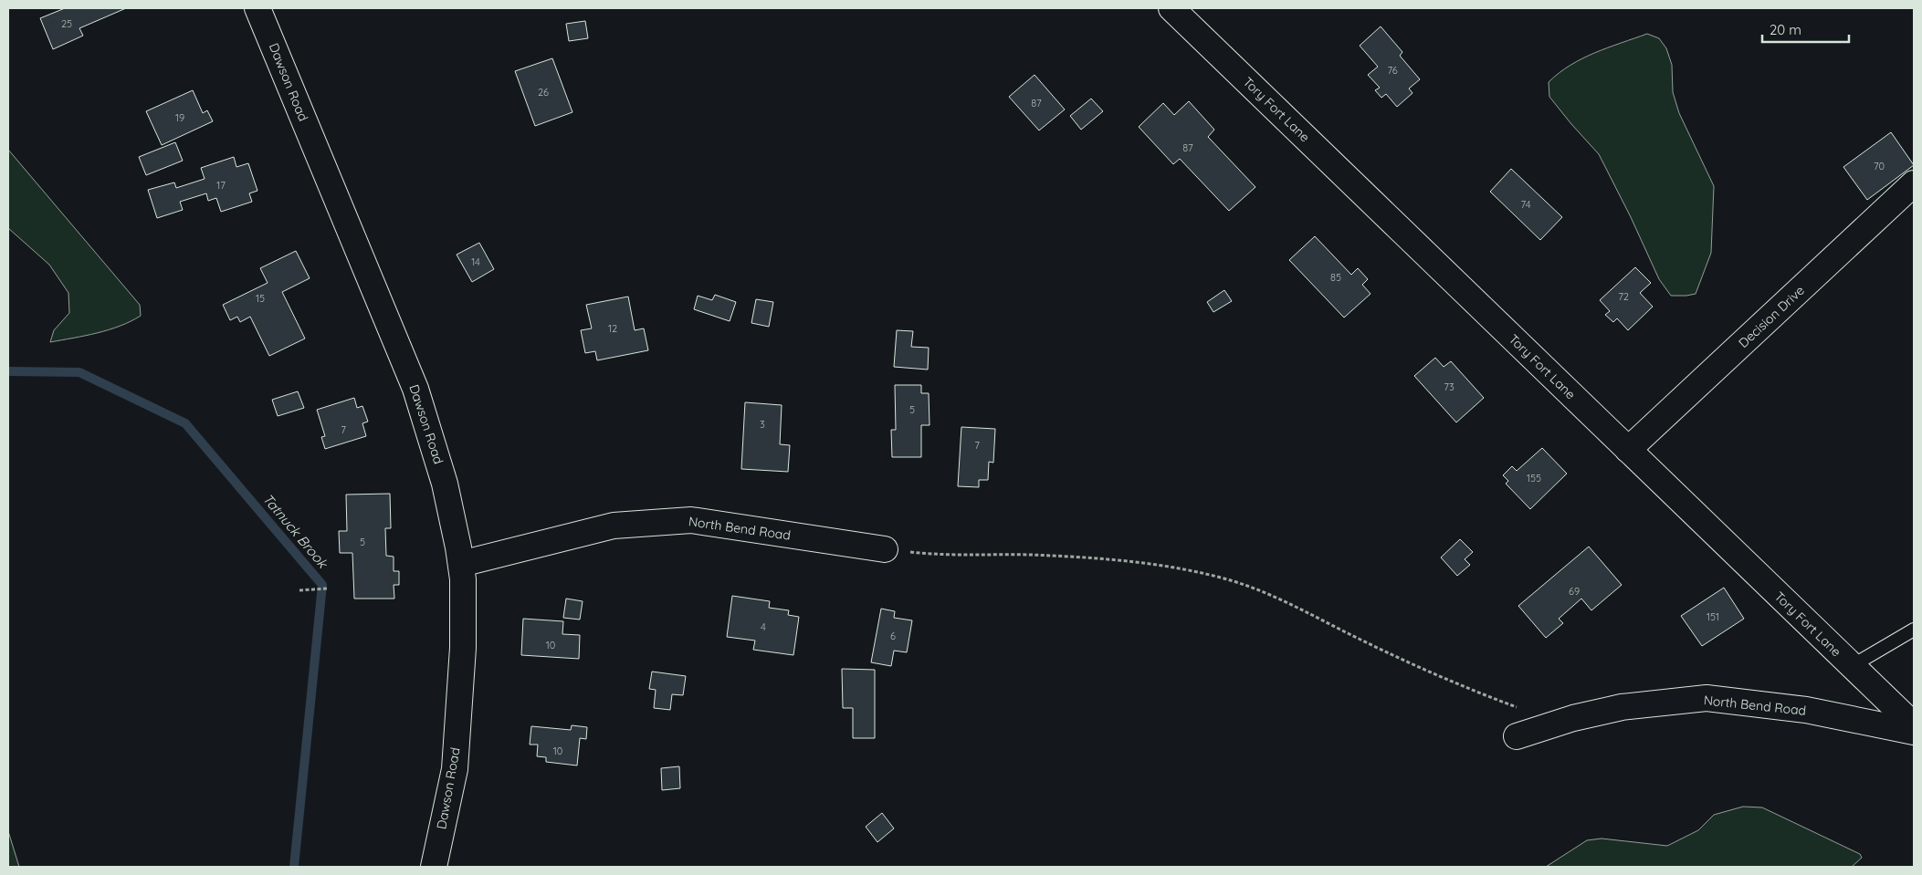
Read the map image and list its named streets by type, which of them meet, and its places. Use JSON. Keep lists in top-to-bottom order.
{
  "streets": {
    "street": [
      "Dawson Road",
      "Tory Fort Lane",
      "Decision Drive",
      "North Bend Road"
    ]
  },
  "crossings": [
    ["Dawson Road", "North Bend Road"],
    ["Tory Fort Lane", "Decision Drive"]
  ],
  "water": ["Tatnuck Brook"],
  "house_numbers": [
    "25",
    "76",
    "26",
    "87",
    "19",
    "87",
    "70",
    "17",
    "74",
    "14",
    "85",
    "72",
    "15",
    "12",
    "73",
    "5",
    "3",
    "7",
    "7",
    "155",
    "5",
    "69",
    "151",
    "4",
    "6",
    "10",
    "10"
  ],
  "scale_bar": "20 m"
}
